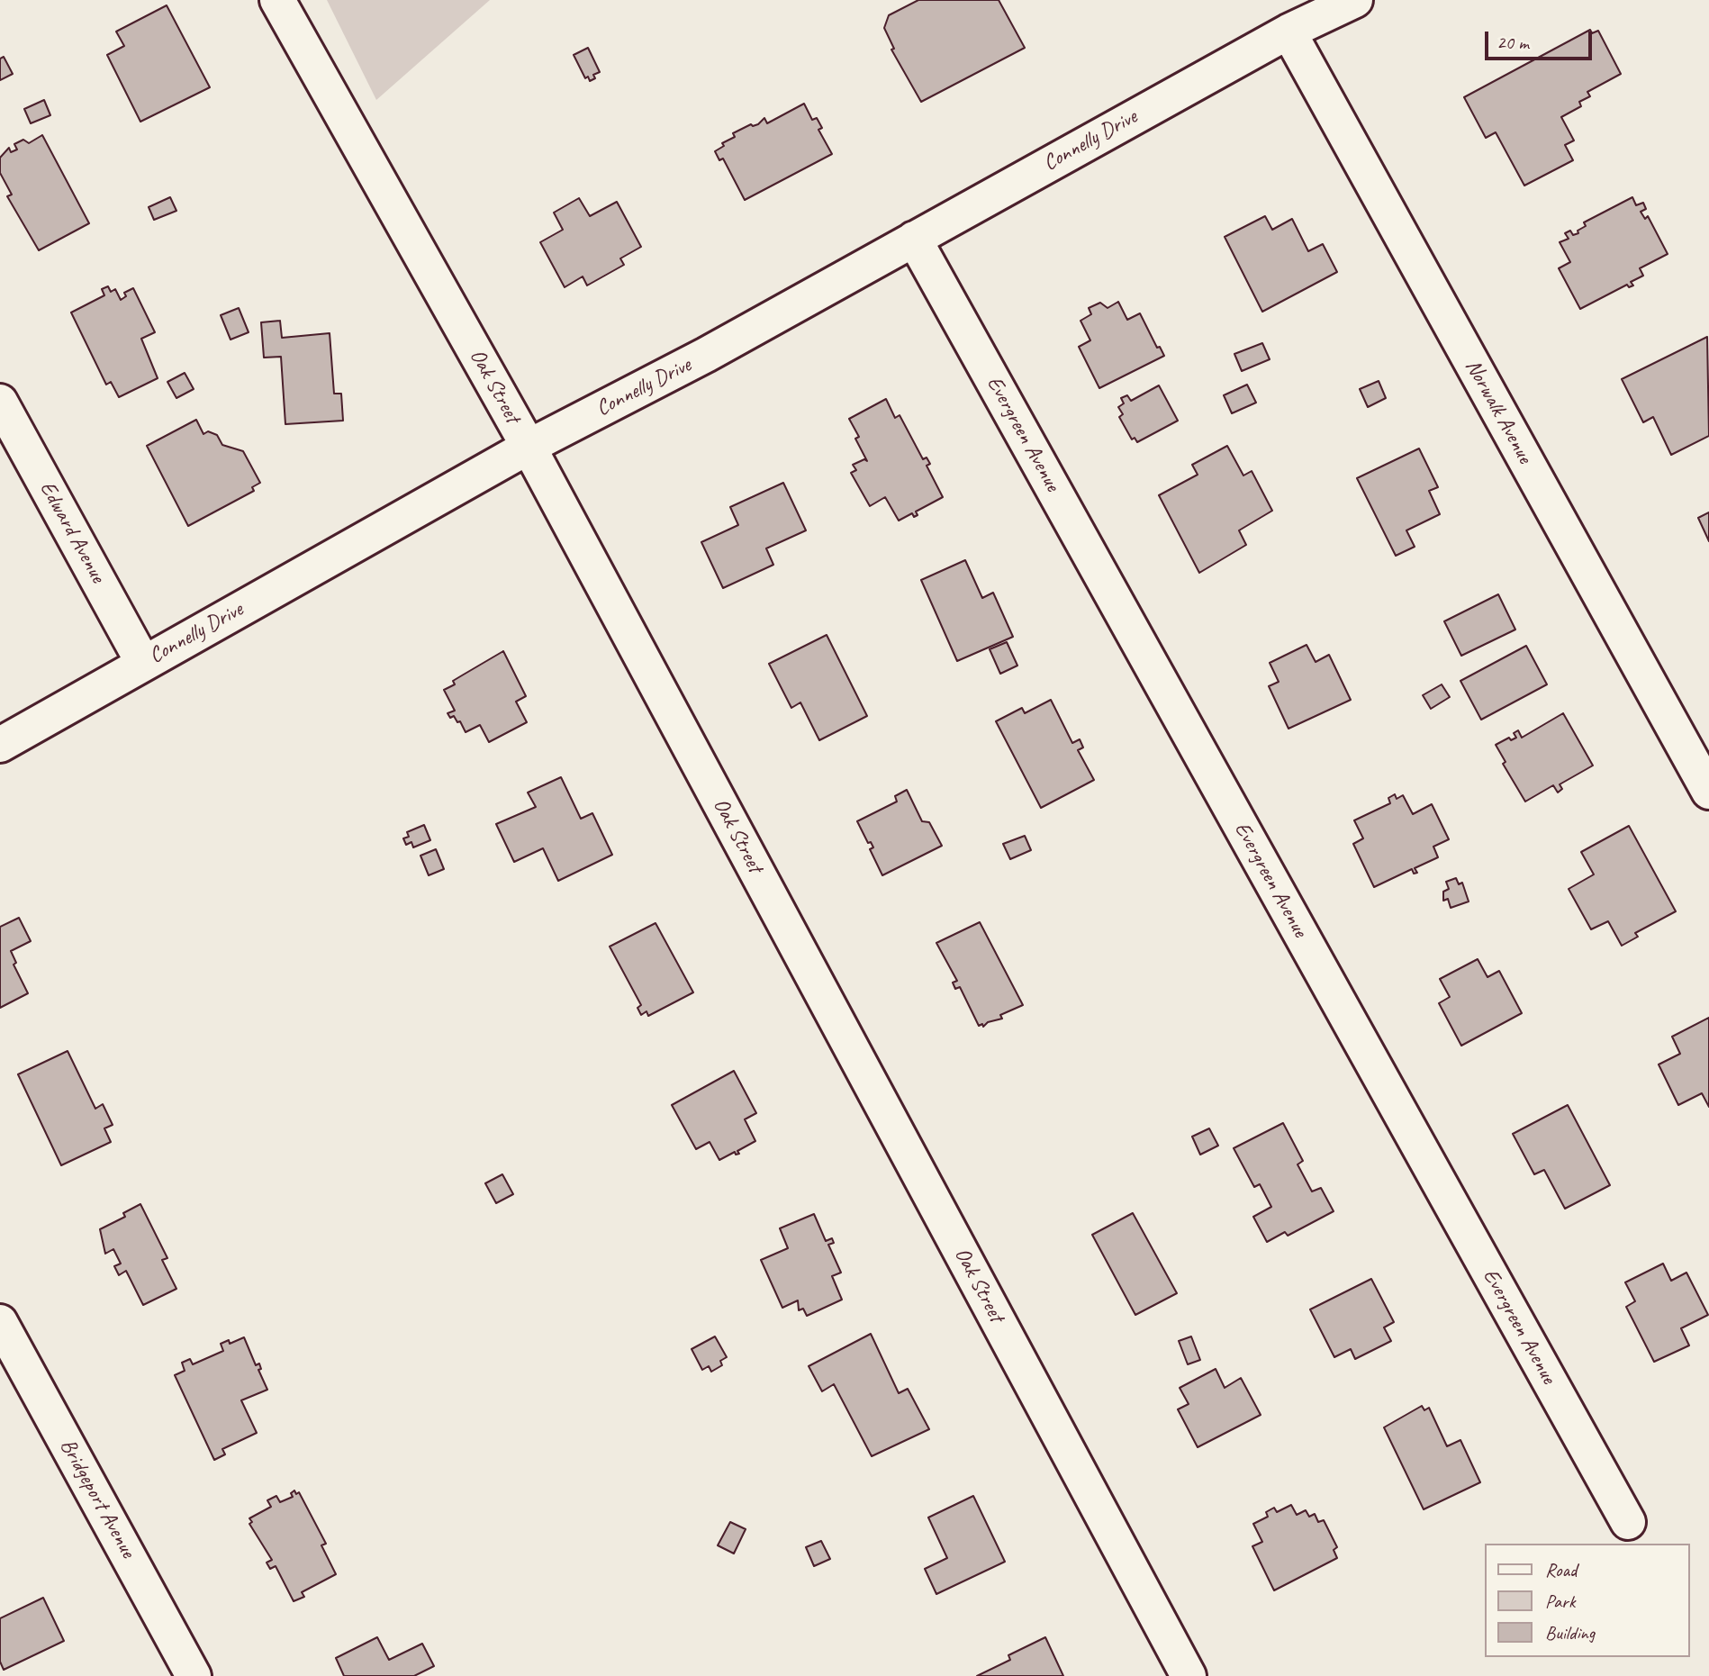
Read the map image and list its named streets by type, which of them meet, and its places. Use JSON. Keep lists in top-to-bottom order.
{
  "streets": {
    "street": [
      "Connelly Drive",
      "Oak Street",
      "Norwalk Avenue",
      "Evergreen Avenue",
      "Edward Avenue",
      "Bridgeport Avenue"
    ]
  },
  "crossings": [
    ["Connelly Drive", "Oak Street"],
    ["Connelly Drive", "Norwalk Avenue"],
    ["Connelly Drive", "Evergreen Avenue"],
    ["Connelly Drive", "Edward Avenue"]
  ],
  "legend": ["Road", "Park", "Building"],
  "scale_bar": "20 m"
}
